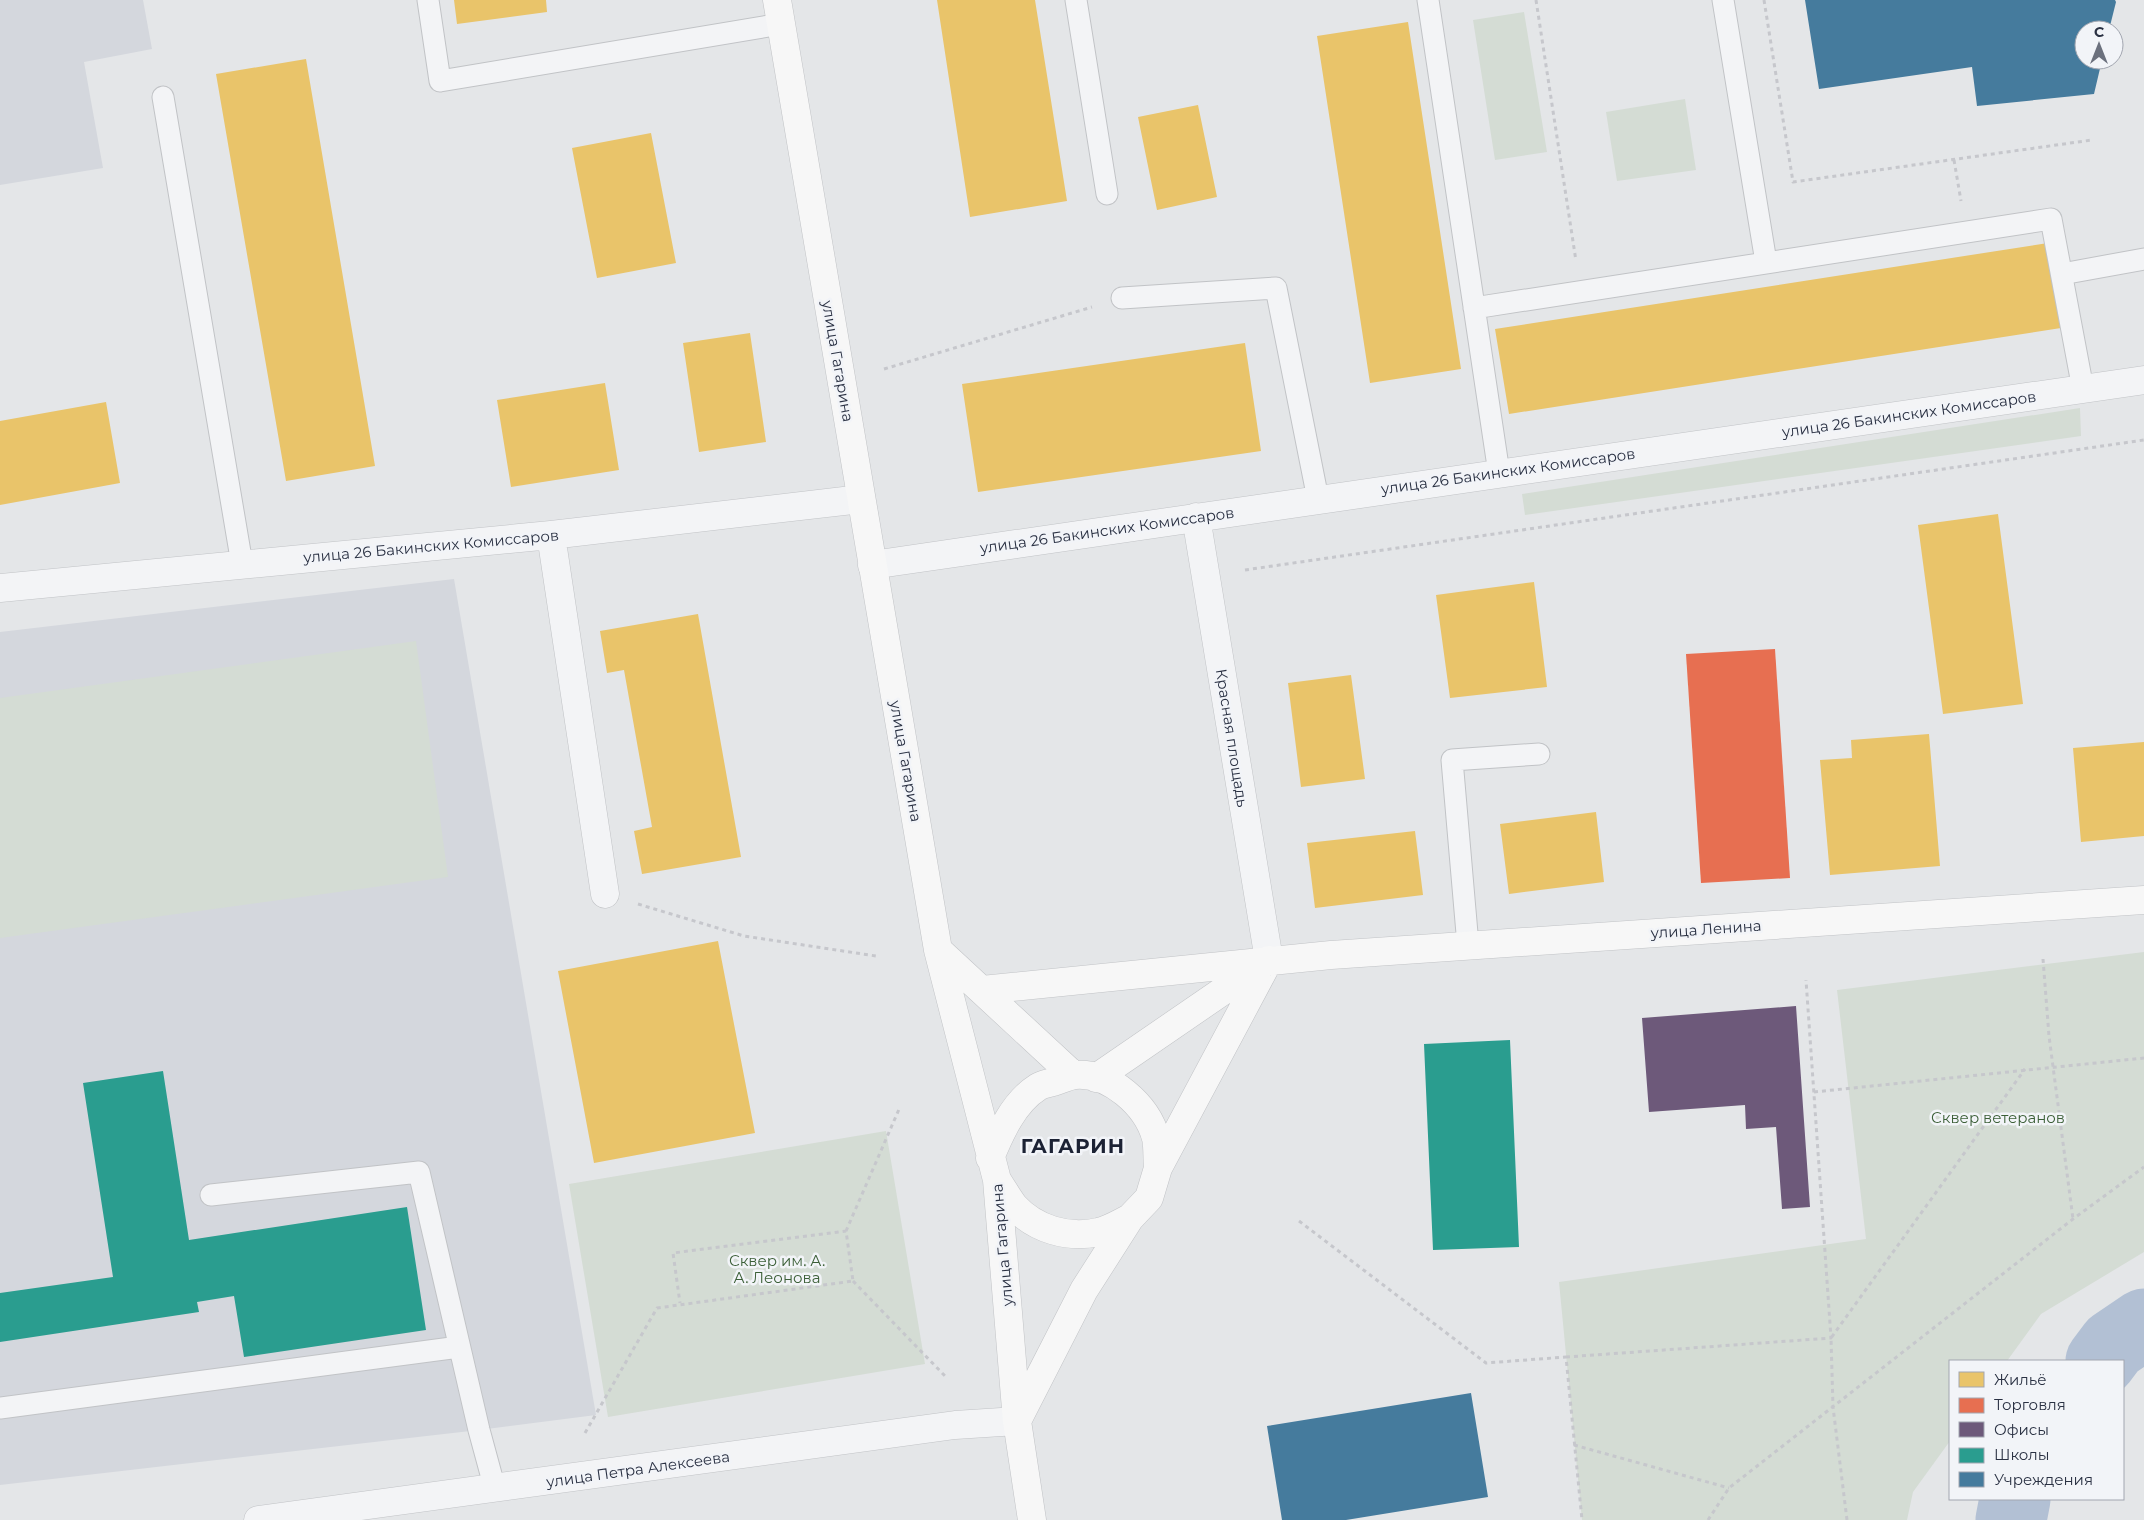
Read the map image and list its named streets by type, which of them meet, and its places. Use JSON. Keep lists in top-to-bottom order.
{
  "streets": {
    "main road": ["улица Гагарина", "улица Ленина"],
    "street": ["улица 26 Бакинских Комиссаров", "Красная площадь", "улица Петра Алексеева"]
  },
  "crossings": [
    ["улица Гагарина", "улица 26 Бакинских Комиссаров"],
    ["улица Гагарина", "улица Петра Алексеева"],
    ["улица 26 Бакинских Комиссаров", "Красная площадь"],
    ["Красная площадь", "улица Ленина"]
  ],
  "districts": ["ГАГАРИН"],
  "parks": ["Сквер ветеранов", "Сквер им. А. А. Леонова"],
  "legend": [
    "Жильё",
    "Торговля",
    "Офисы",
    "Школы",
    "Учреждения"
  ],
  "north": "top"
}
